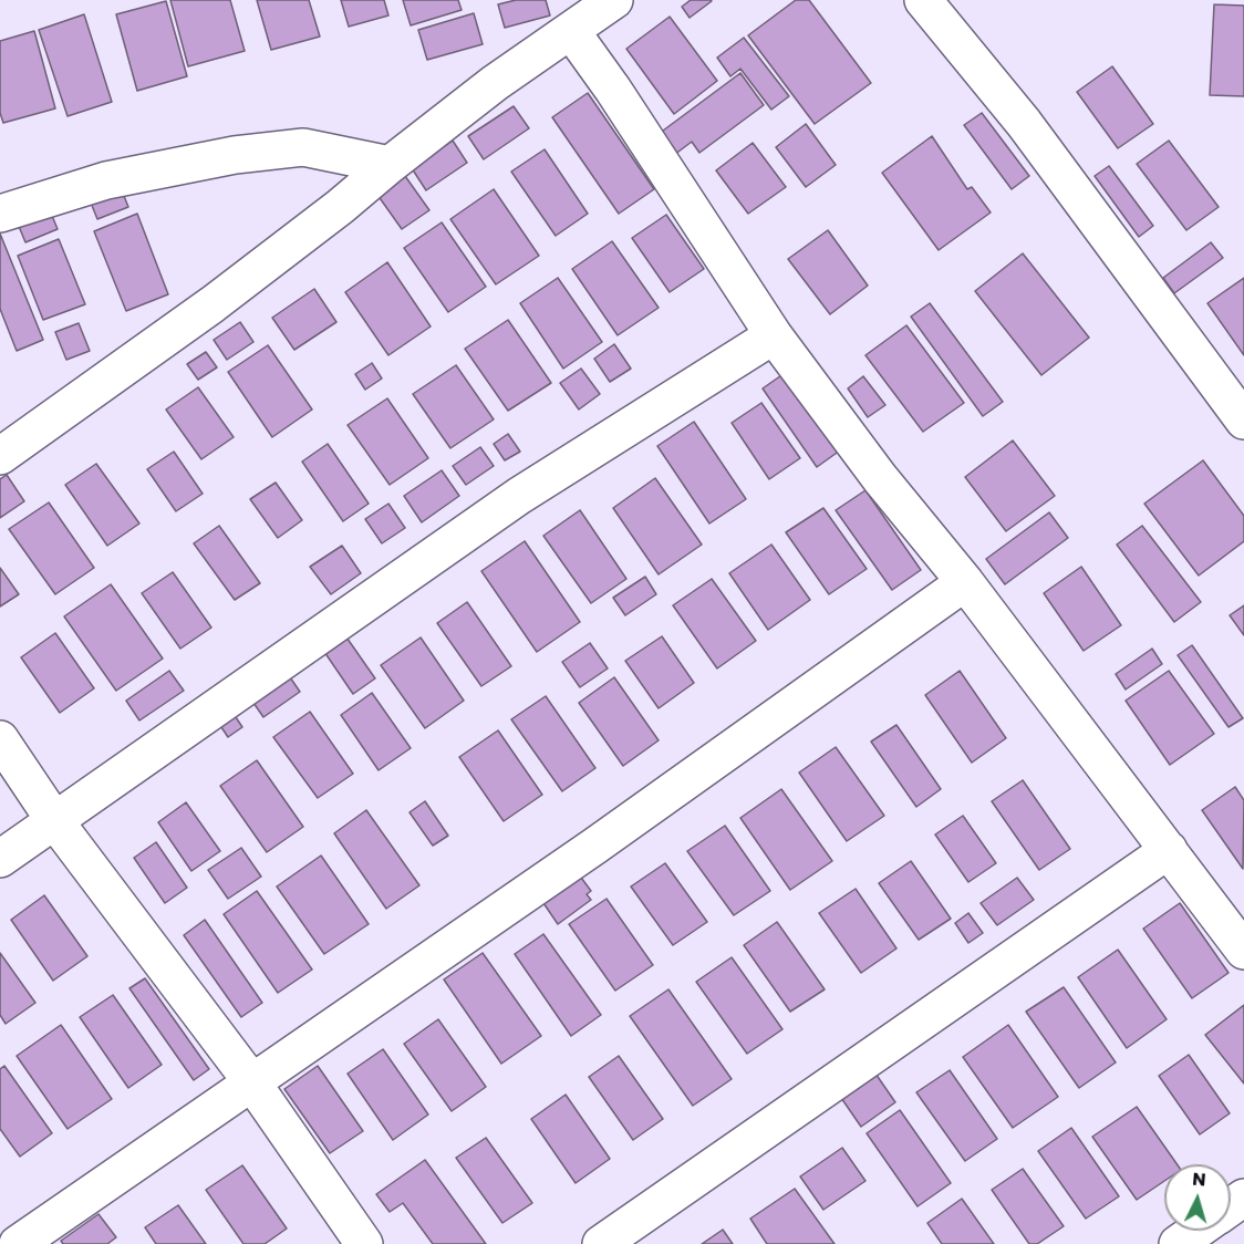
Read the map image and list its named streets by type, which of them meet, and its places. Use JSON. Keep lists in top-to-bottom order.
{
  "north": "top"
}
